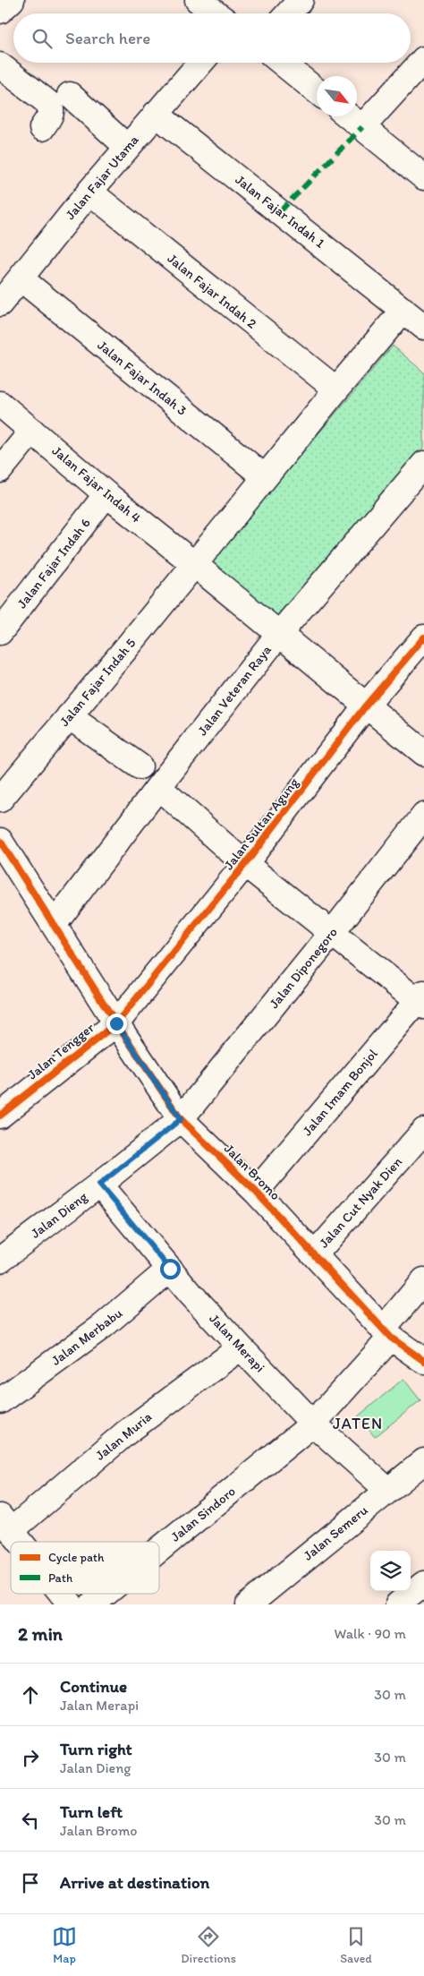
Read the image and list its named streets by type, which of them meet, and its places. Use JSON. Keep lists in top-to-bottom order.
{
  "streets": {
    "street": [
      "Jalan Fajar Utama",
      "Jalan Fajar Indah 1",
      "Jalan Fajar Indah 2",
      "Jalan Fajar Indah 3",
      "Jalan Fajar Indah 4",
      "Jalan Fajar Indah 6",
      "Jalan Fajar Indah 5",
      "Jalan Veteran Raya",
      "Jalan Sultan Agung",
      "Jalan Diponegoro",
      "Jalan Tengger",
      "Jalan Imam Bonjol",
      "Jalan Bromo",
      "Jalan Cut Nyak Dien",
      "Jalan Dieng",
      "Jalan Merbabu",
      "Jalan Merapi",
      "Jalan Muria",
      "Jalan Sindoro",
      "Jalan Semeru"
    ]
  },
  "crossings": [
    ["Jalan Fajar Utama", "Jalan Fajar Indah 1"],
    ["Jalan Fajar Utama", "Jalan Fajar Indah 2"],
    ["Jalan Fajar Utama", "Jalan Fajar Indah 3"],
    ["Jalan Fajar Indah 1", "Jalan Fajar Indah 5"],
    ["Jalan Fajar Indah 2", "Jalan Fajar Indah 5"],
    ["Jalan Fajar Indah 3", "Jalan Fajar Indah 5"],
    ["Jalan Fajar Indah 4", "Jalan Fajar Indah 6"],
    ["Jalan Fajar Indah 4", "Jalan Fajar Indah 5"],
    ["Jalan Fajar Indah 4", "Jalan Veteran Raya"],
    ["Jalan Fajar Indah 4", "Jalan Sultan Agung"],
    ["Jalan Veteran Raya", "Jalan Bromo"],
    ["Jalan Sultan Agung", "Jalan Tengger"],
    ["Jalan Sultan Agung", "Jalan Bromo"],
    ["Jalan Diponegoro", "Jalan Bromo"],
    ["Jalan Diponegoro", "Jalan Dieng"],
    ["Jalan Tengger", "Jalan Bromo"],
    ["Jalan Imam Bonjol", "Jalan Bromo"],
    ["Jalan Bromo", "Jalan Cut Nyak Dien"],
    ["Jalan Bromo", "Jalan Dieng"],
    ["Jalan Bromo", "Jalan Sindoro"],
    ["Jalan Dieng", "Jalan Merapi"],
    ["Jalan Merbabu", "Jalan Merapi"],
    ["Jalan Merapi", "Jalan Muria"],
    ["Jalan Merapi", "Jalan Sindoro"],
    ["Jalan Merapi", "Jalan Semeru"]
  ],
  "districts": ["JATEN"],
  "legend": ["Cycle path", "Path"],
  "north": "bottom right",
  "page": {
    "search": "Search here",
    "heading": ["2 min", "Walk · 90 m"],
    "list": [
      ["Continue", "Jalan Merapi", "30 m"],
      ["Turn right", "Jalan Dieng", "30 m"],
      ["Turn left", "Jalan Bromo", "30 m"],
      "Arrive at destination"
    ],
    "nav": ["Map", "Directions", "Saved"]
  }
}
